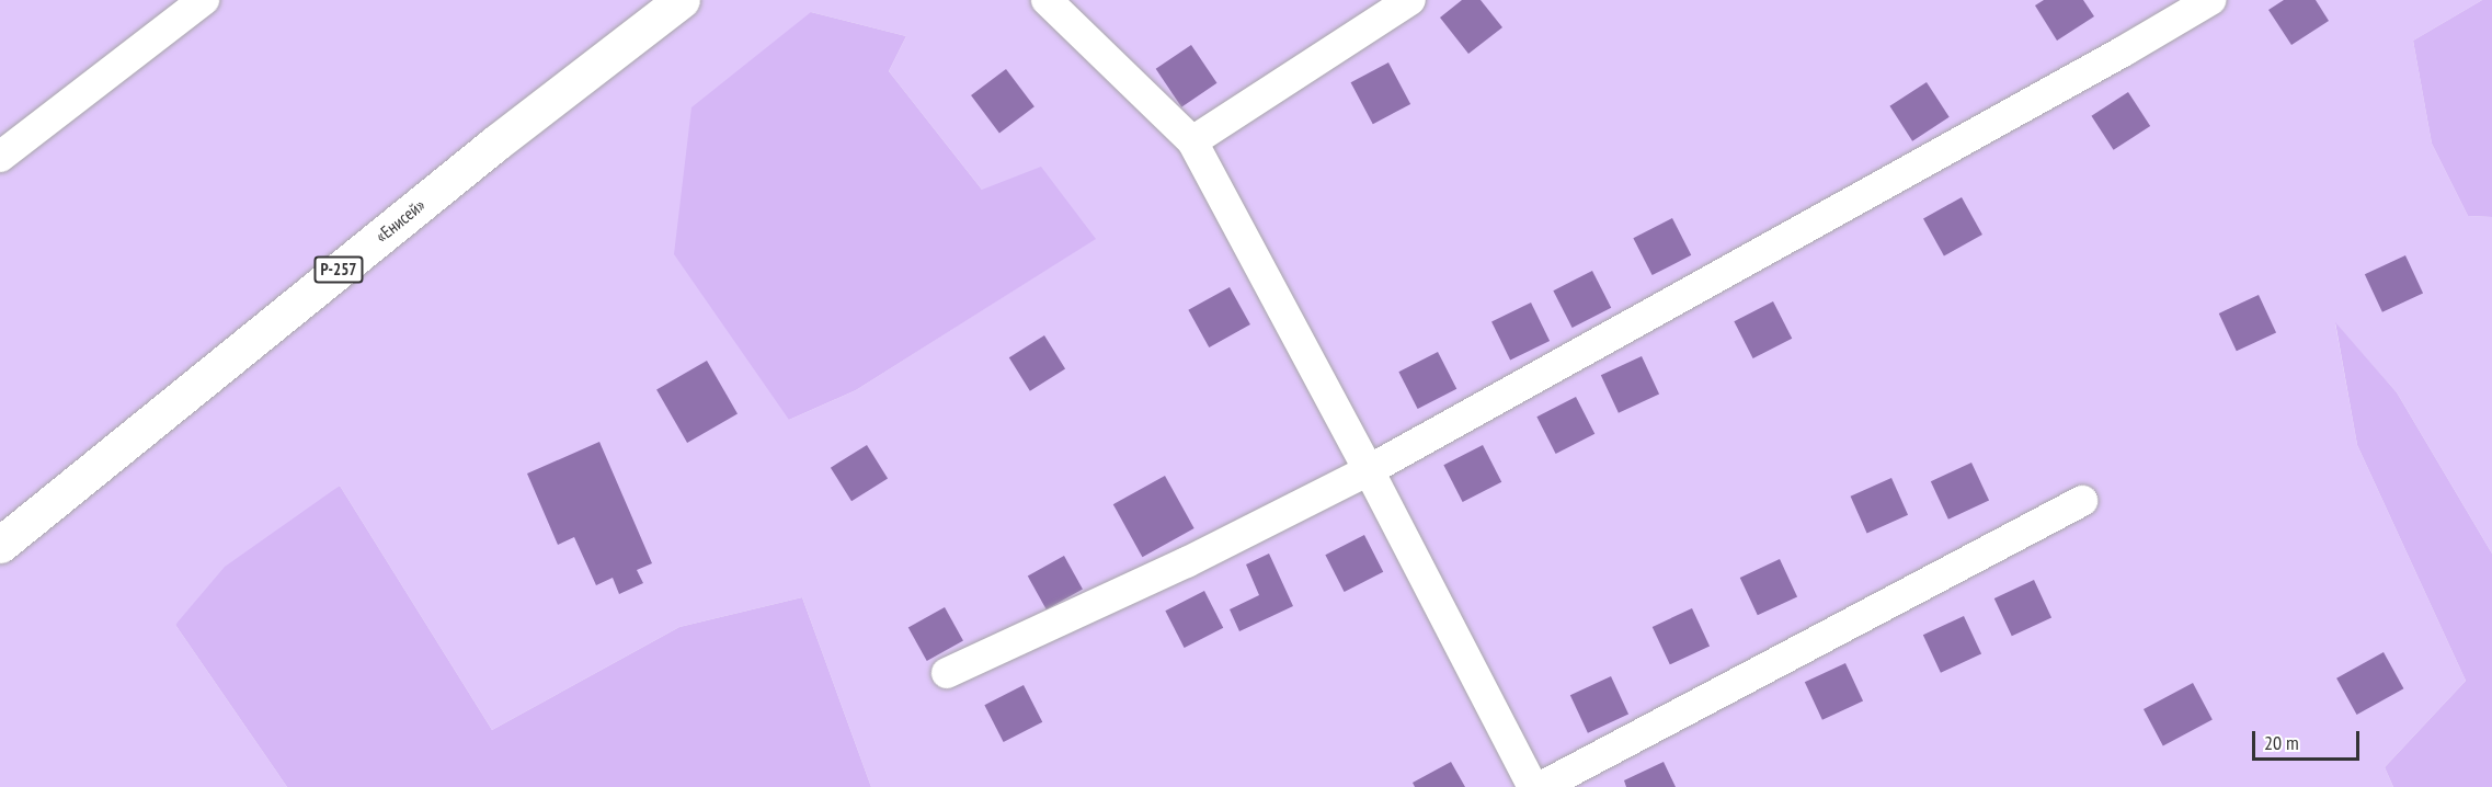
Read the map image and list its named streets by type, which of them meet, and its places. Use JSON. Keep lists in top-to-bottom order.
{
  "streets": {
    "highway": ["«Енисей»", "Р-257"]
  },
  "scale_bar": "20 m"
}
